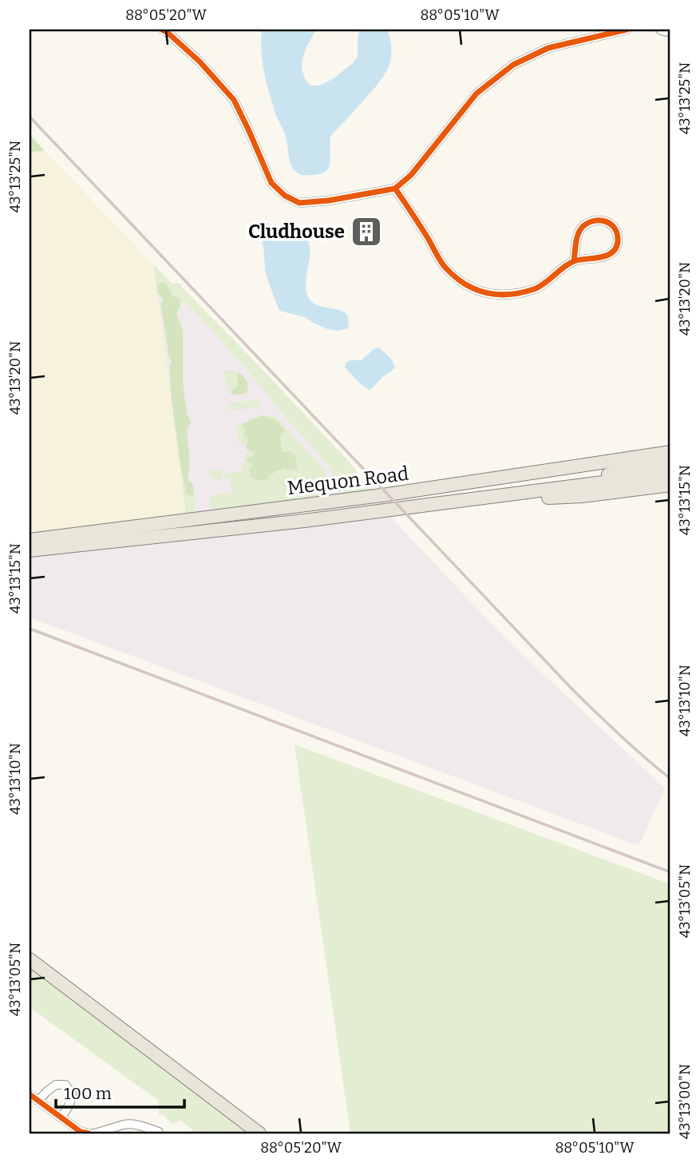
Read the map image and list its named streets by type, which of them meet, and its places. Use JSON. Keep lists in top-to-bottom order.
{
  "streets": {
    "main road": ["Mequon Road"]
  },
  "places": {
    "building": ["Cludhouse"]
  },
  "scale_bar": "100 m",
  "coordinates": [
    "88°05'20\"W",
    "88°05'10\"W",
    "43°13'25\"N",
    "43°13'20\"N",
    "43°13'15\"N",
    "43°13'10\"N",
    "43°13'05\"N",
    "43°13'00\"N"
  ]
}
